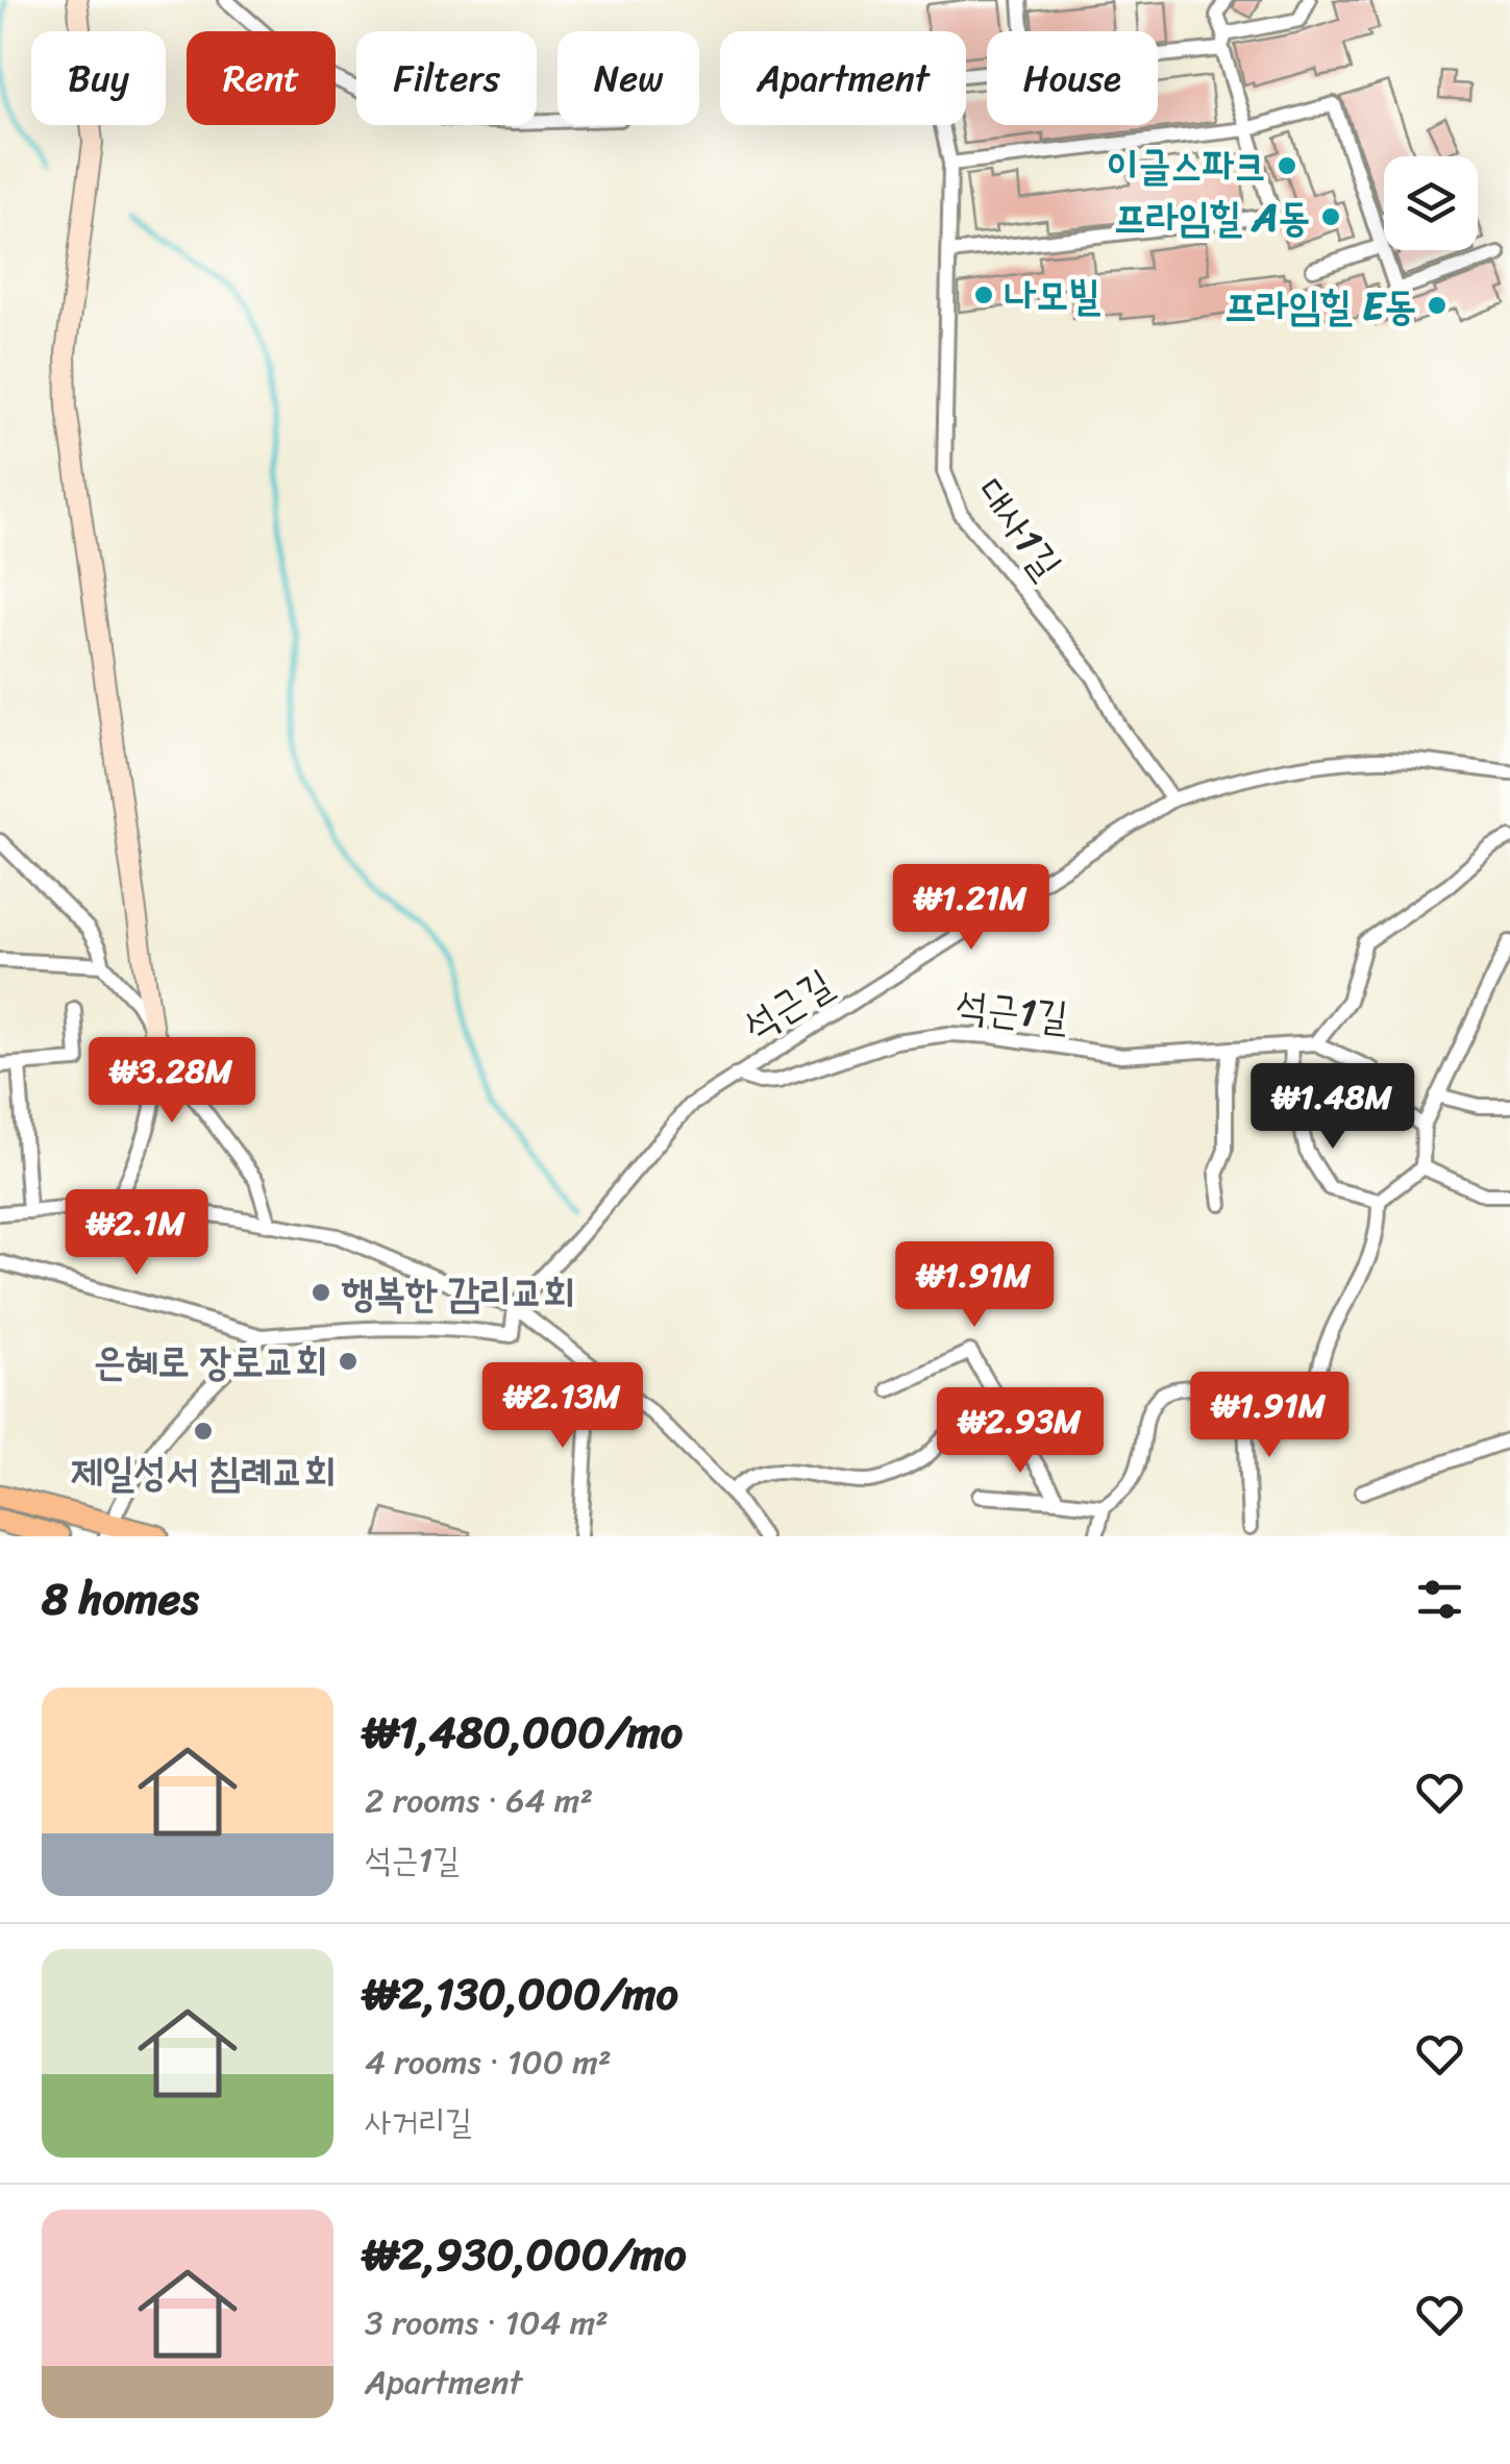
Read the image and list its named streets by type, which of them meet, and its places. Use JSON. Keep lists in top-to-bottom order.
{
  "streets": {
    "street": ["대사1길", "석근길", "석근1길"]
  },
  "crossings": [
    ["대사1길", "석근길"],
    ["석근길", "석근1길"]
  ],
  "places": [
    "이글스파크",
    "프라임힐 A동",
    "나모빌",
    "프라임힐 E동",
    "행복한 감리교회",
    "은혜로 장로교회",
    "제일성서 침례교회"
  ],
  "page": {
    "chip": [
      "Buy",
      "Rent",
      "Filters",
      "New",
      "Apartment",
      "House"
    ],
    "price": [
      "₩1.21M",
      "₩3.28M",
      "₩1.48M",
      "₩2.1M",
      "₩1.91M",
      "₩2.13M",
      "₩1.91M",
      "₩2.93M"
    ],
    "heading": "8 homes",
    "list": [
      {
        "name": "₩1,480,000/mo",
        "note": "2 rooms · 64 m² · 석근1길"
      },
      {
        "name": "₩2,130,000/mo",
        "note": "4 rooms · 100 m² · 사거리길"
      },
      {
        "name": "₩2,930,000/mo",
        "note": "3 rooms · 104 m² · Apartment"
      }
    ]
  }
}
